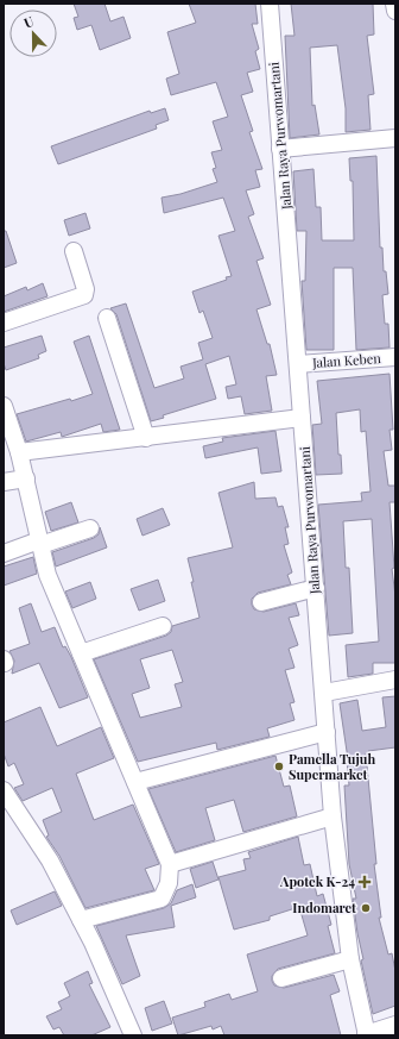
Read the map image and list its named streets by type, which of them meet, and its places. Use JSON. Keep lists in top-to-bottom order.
{
  "streets": {
    "street": ["Jalan Raya Purwomartani", "Jalan Keben"]
  },
  "crossings": [
    ["Jalan Raya Purwomartani", "Jalan Keben"]
  ],
  "places": {
    "other": ["Pamella Tujuh Supermarket", "Indomaret"],
    "health": ["Apotek K-24"]
  },
  "north": "top"
}
